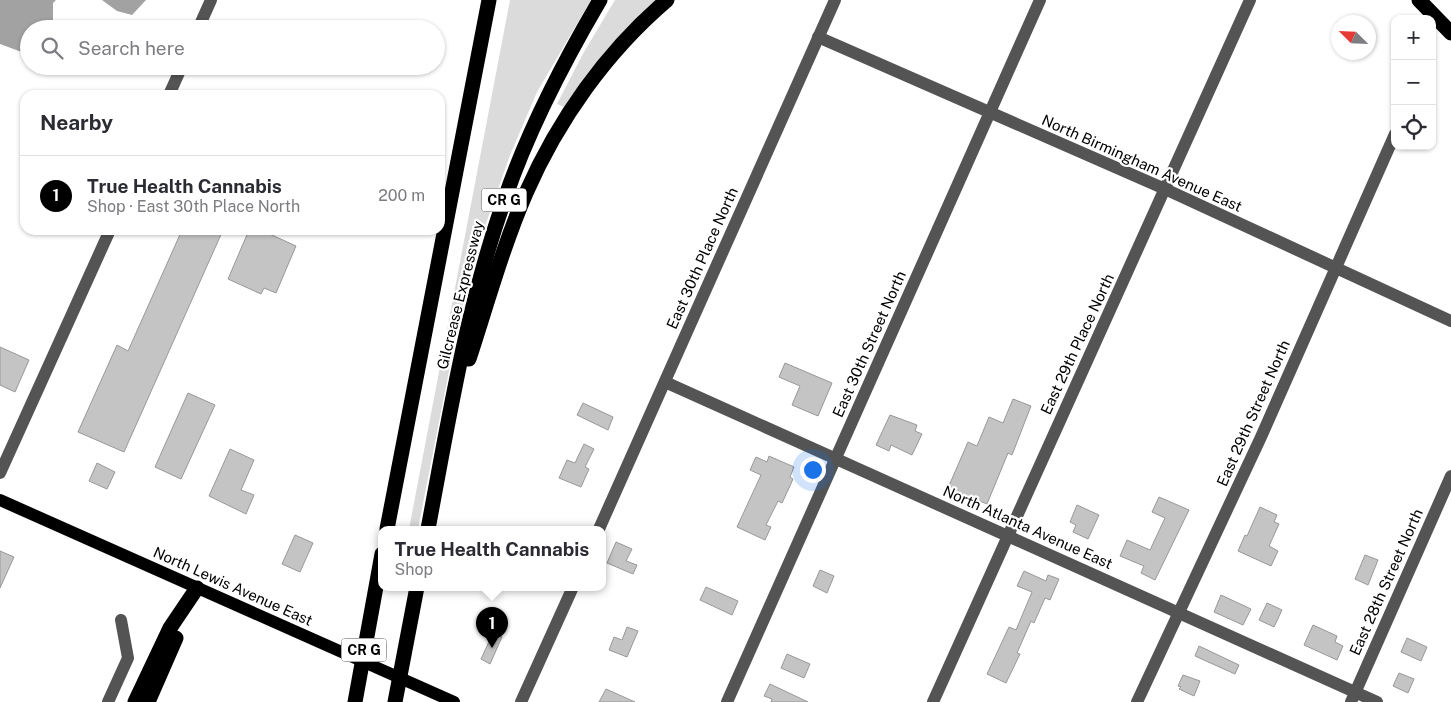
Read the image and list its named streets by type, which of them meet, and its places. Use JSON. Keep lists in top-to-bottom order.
{
  "streets": {
    "highway": ["CR G", "Gilcrease Expressway"],
    "main road": ["North Lewis Avenue East"],
    "street": [
      "North Birmingham Avenue East",
      "East 30th Place North",
      "East 30th Street North",
      "East 29th Place North",
      "East 29th Street North",
      "North Atlanta Avenue East",
      "East 28th Street North"
    ]
  },
  "crossings": [
    ["North Birmingham Avenue East", "East 30th Place North"],
    ["North Birmingham Avenue East", "East 30th Street North"],
    ["North Birmingham Avenue East", "East 29th Place North"],
    ["North Birmingham Avenue East", "East 29th Street North"],
    ["East 30th Place North", "North Atlanta Avenue East"],
    ["East 30th Street North", "North Atlanta Avenue East"],
    ["East 29th Place North", "North Atlanta Avenue East"],
    ["East 29th Street North", "North Atlanta Avenue East"],
    ["North Atlanta Avenue East", "East 28th Street North"]
  ],
  "north": "top left",
  "page": {
    "map_buttons": ["+", "−"],
    "search": "Search here",
    "heading": "Nearby",
    "list": [
      {
        "mark": "1",
        "name": "True Health Cannabis",
        "note": "Shop · East 30th Place North",
        "value": "200 m"
      }
    ],
    "popup": ["True Health Cannabis", "Shop"],
    "pins": "1"
  }
}
